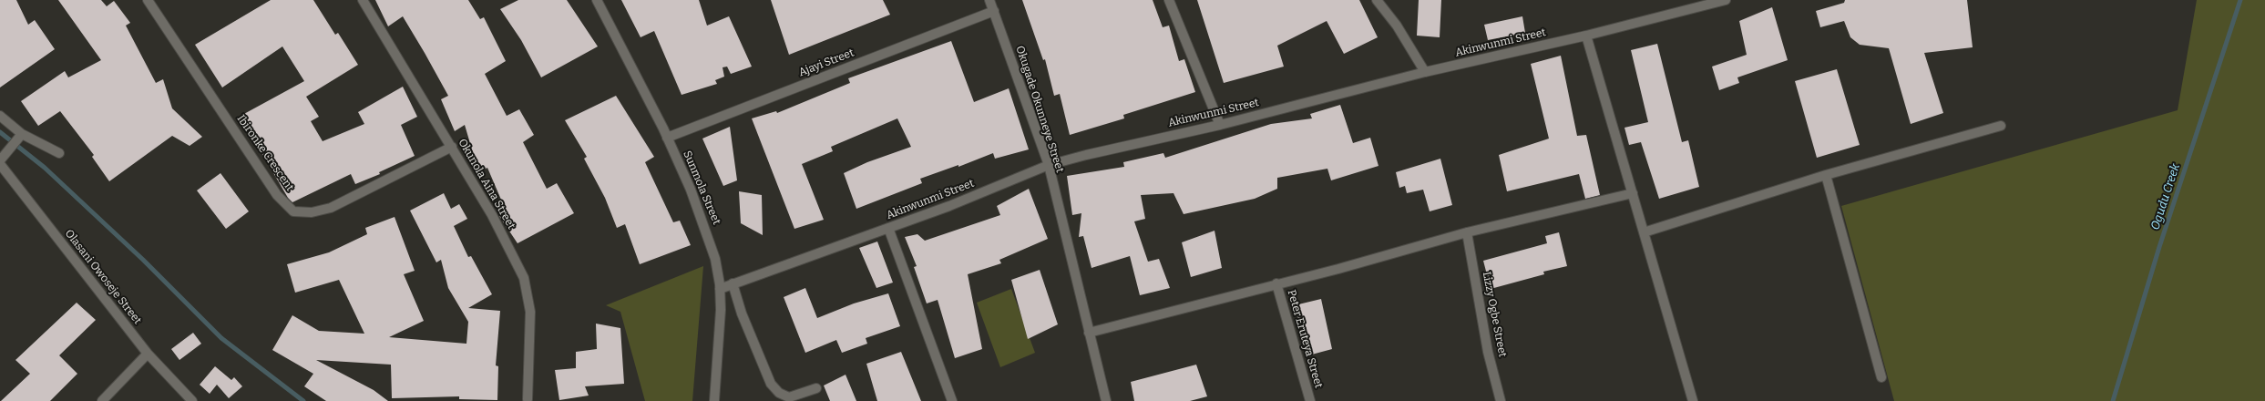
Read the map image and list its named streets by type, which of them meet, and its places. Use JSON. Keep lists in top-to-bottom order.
{
  "streets": {
    "street": [
      "Akinwunmi Street",
      "Ajayi Street",
      "Okugade Okunneye Street",
      "Ibironke Crescent",
      "Okunola Aina Street",
      "Sunmola Street",
      "Olasani Owoseje Street",
      "Lizzy Ogbe Street",
      "Peter Eruteya Street"
    ]
  },
  "crossings": [
    ["Akinwunmi Street", "Okugade Okunneye Street"],
    ["Akinwunmi Street", "Sunmola Street"],
    ["Ajayi Street", "Okugade Okunneye Street"],
    ["Ajayi Street", "Sunmola Street"],
    ["Ibironke Crescent", "Okunola Aina Street"]
  ],
  "water": ["Ogudu Creek"]
}
